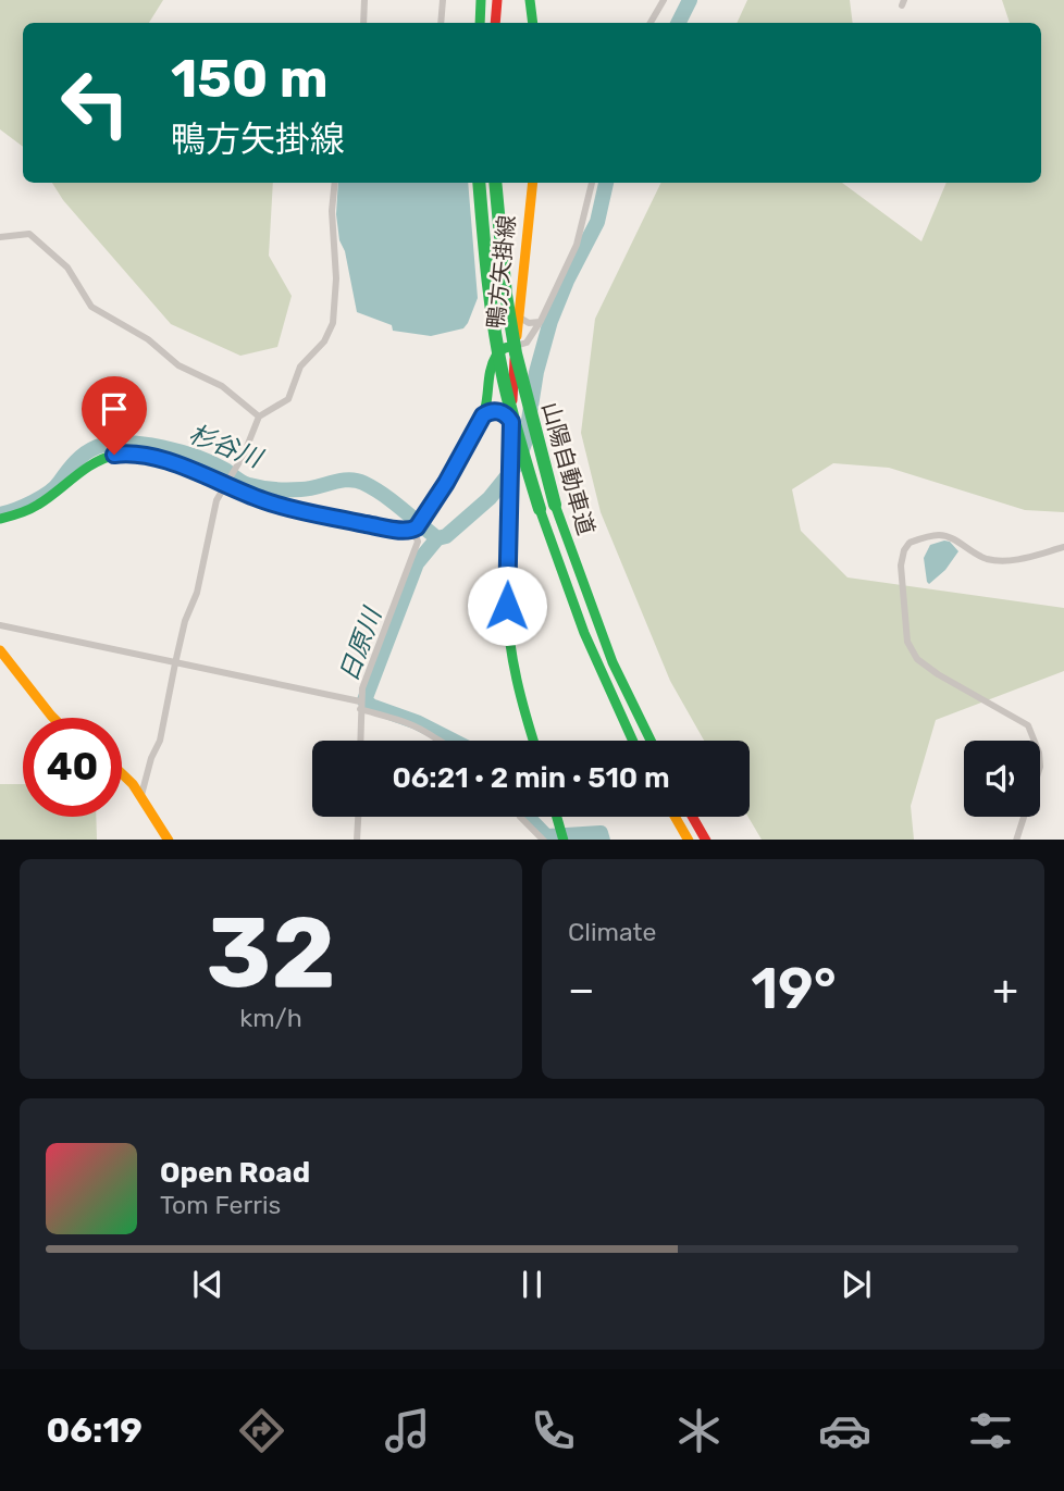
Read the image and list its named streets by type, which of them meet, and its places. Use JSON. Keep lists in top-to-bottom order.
{
  "streets": {
    "main road": ["鴨方矢掛線", "山陽自動車道"]
  },
  "water": ["杉谷川", "日原川"],
  "page": {
    "turn": ["150 m", "鴨方矢掛線"],
    "limit": "40",
    "trip": "06:21 · 2 min · 510 m",
    "tile": [
      ["32", "km/h"],
      "Climate"
    ],
    "heat": ["−", "19°", "+"],
    "song": ["Open Road", "Tom Ferris"],
    "tabs": "06:19"
  }
}
